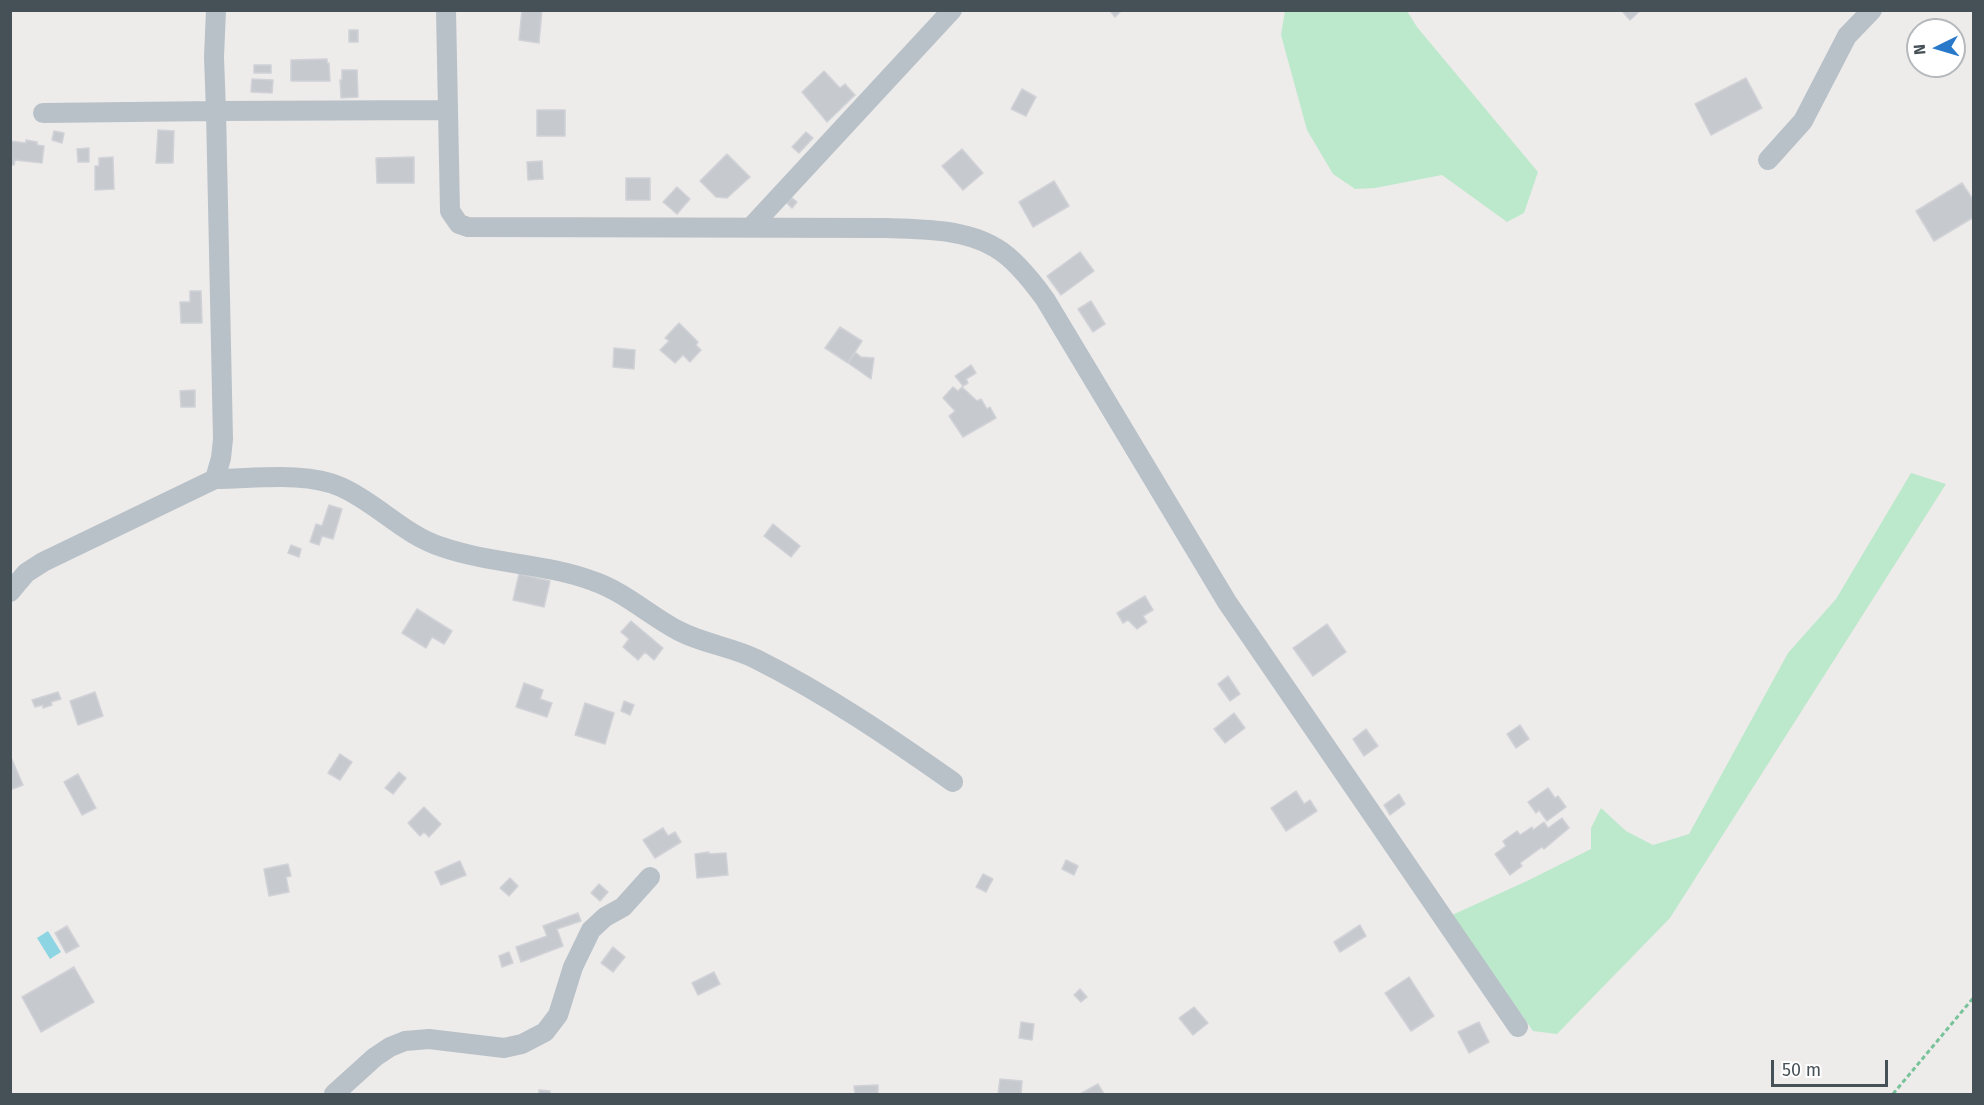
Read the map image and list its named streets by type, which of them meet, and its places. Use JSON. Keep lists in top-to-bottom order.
{
  "scale_bar": "50 m",
  "north": "left"
}
